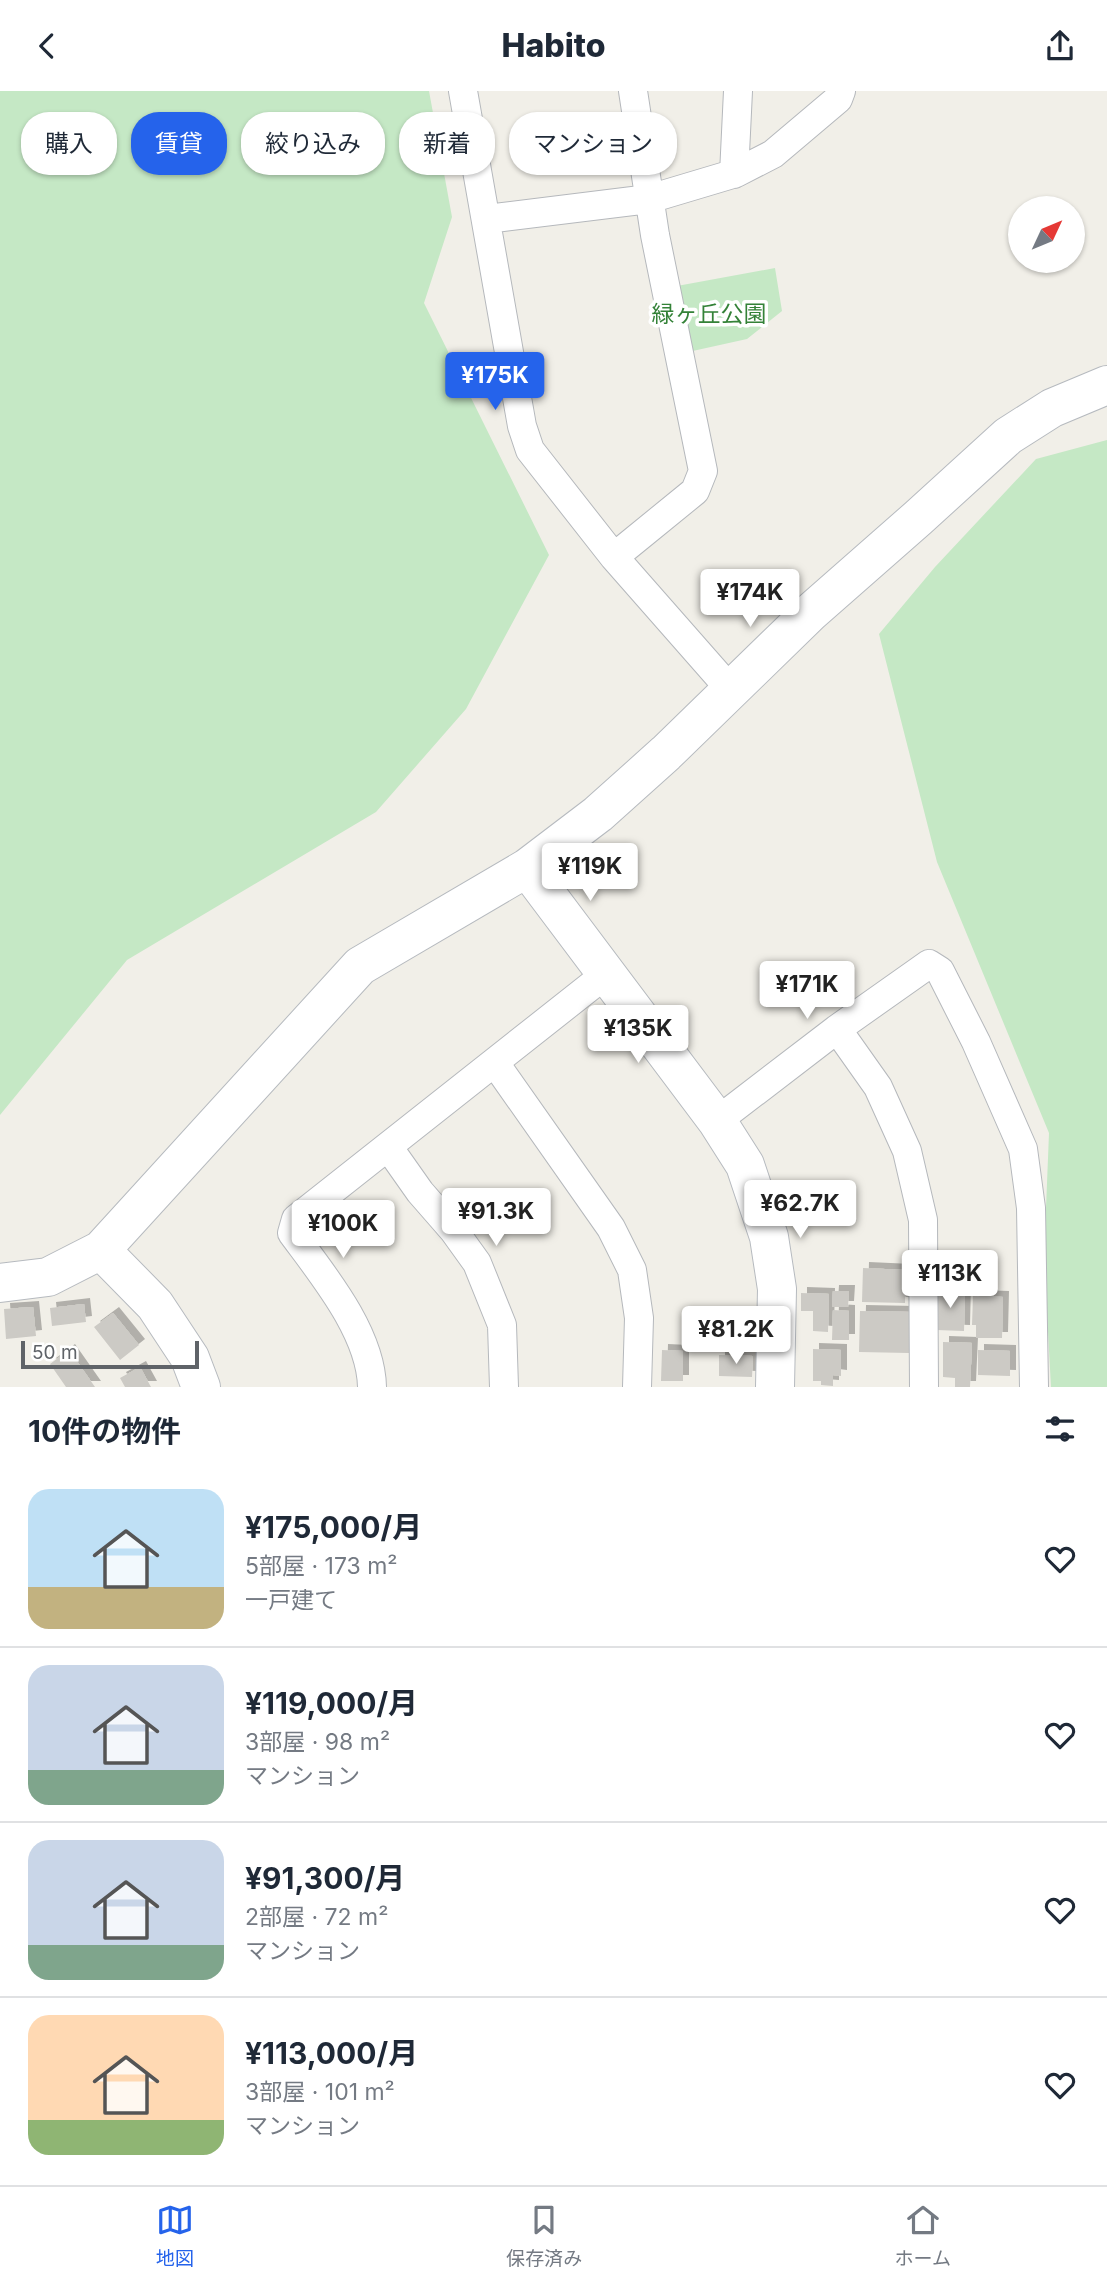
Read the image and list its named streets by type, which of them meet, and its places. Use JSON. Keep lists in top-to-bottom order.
{
  "parks": ["緑ヶ丘公園"],
  "scale_bar": "50 m",
  "north": "top right",
  "page": {
    "header": "Habito",
    "chip": [
      "購入",
      "賃貸",
      "絞り込み",
      "新着",
      "マンション"
    ],
    "price": [
      "¥175K",
      "¥174K",
      "¥119K",
      "¥171K",
      "¥135K",
      "¥62.7K",
      "¥91.3K",
      "¥100K",
      "¥113K",
      "¥81.2K"
    ],
    "scale": "50 m",
    "heading": "10件の物件",
    "list": [
      {
        "name": "¥175,000/月",
        "note": "5部屋 · 173 m² · 一戸建て"
      },
      {
        "name": "¥119,000/月",
        "note": "3部屋 · 98 m² · マンション"
      },
      {
        "name": "¥91,300/月",
        "note": "2部屋 · 72 m² · マンション"
      },
      {
        "name": "¥113,000/月",
        "note": "3部屋 · 101 m² · マンション"
      }
    ],
    "tabs": ["地図", "保存済み", "ホーム"]
  }
}
